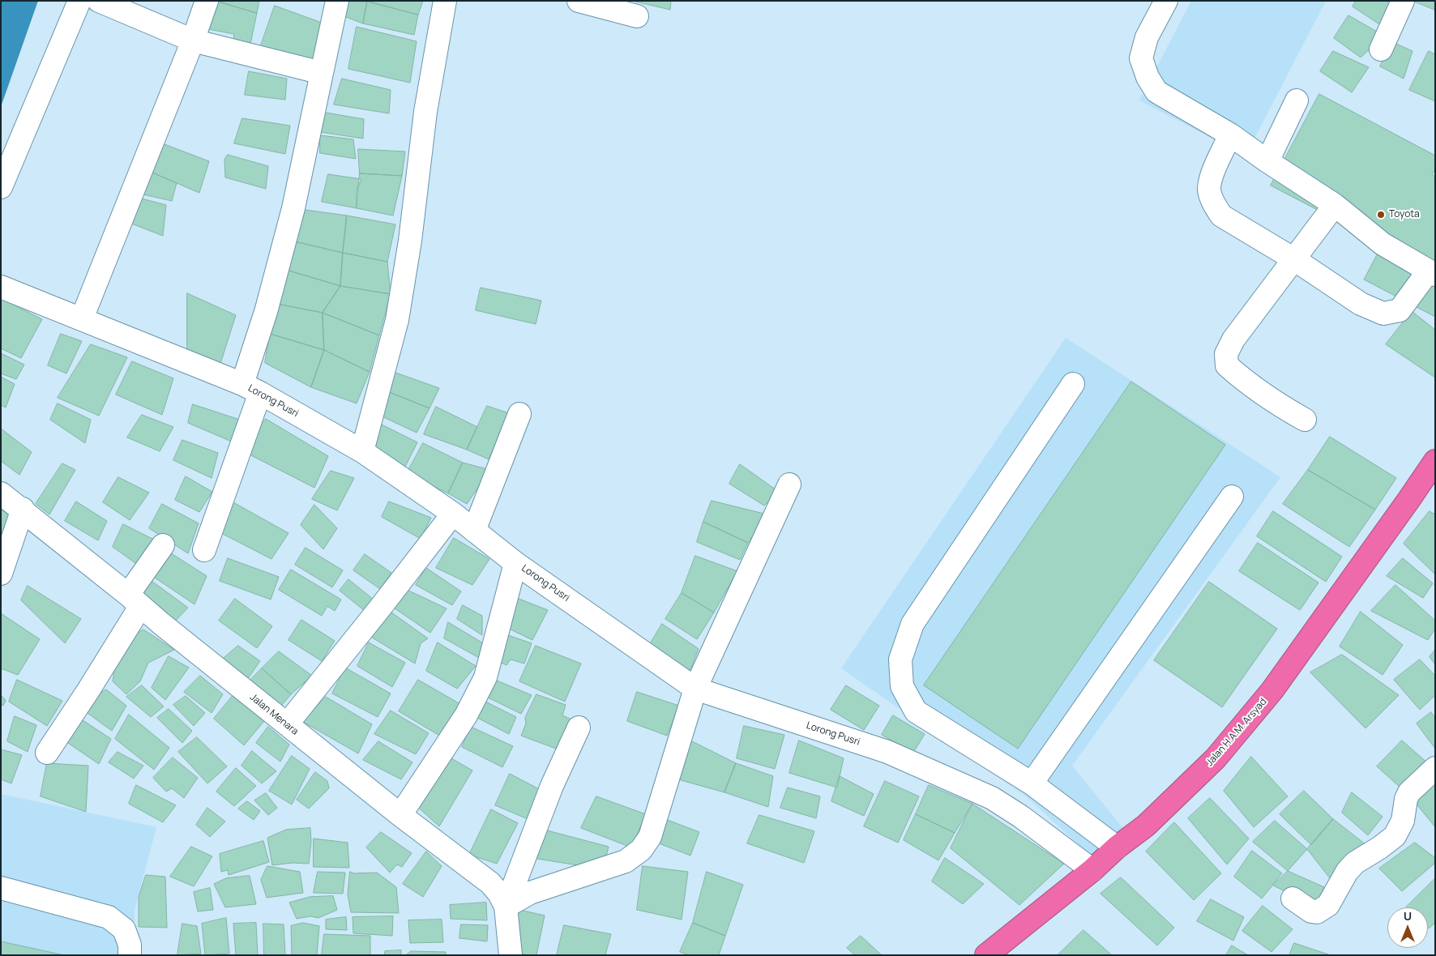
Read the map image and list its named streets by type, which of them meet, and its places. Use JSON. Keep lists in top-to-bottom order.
{
  "streets": {
    "highway": ["Jalan H.A.M. Arsyad"],
    "street": ["Lorong Pusri", "Jalan Menara"]
  },
  "crossings": [
    ["Lorong Pusri", "Jalan H.A.M. Arsyad"]
  ],
  "places": ["Toyota"],
  "north": "top"
}
